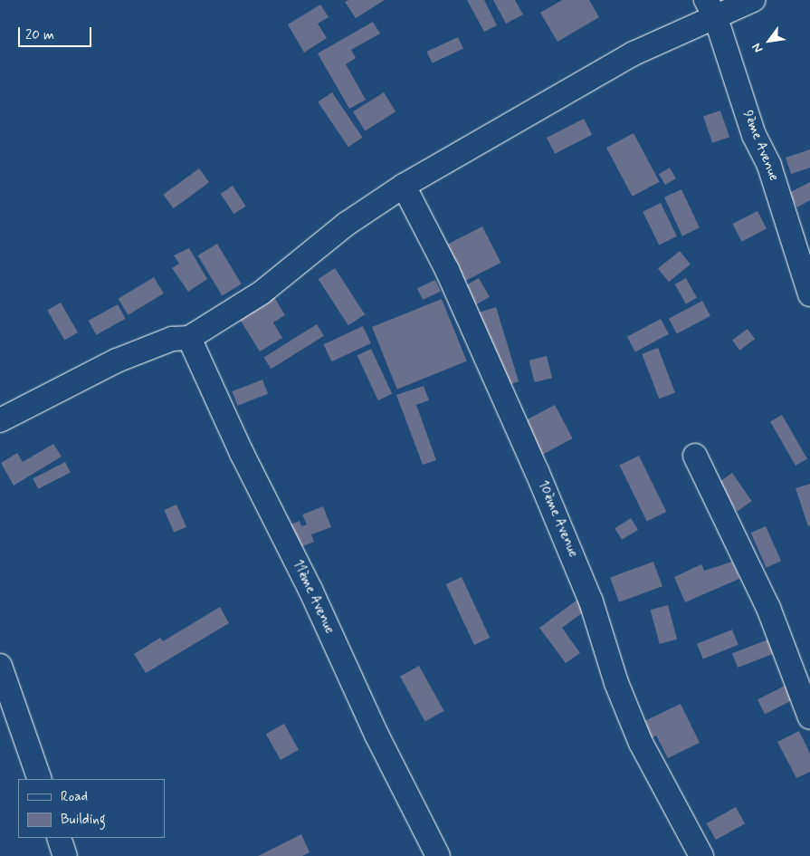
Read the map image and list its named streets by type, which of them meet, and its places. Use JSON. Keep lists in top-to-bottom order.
{
  "streets": {
    "street": ["9ème Avenue", "10ème Avenue", "11ème Avenue"]
  },
  "legend": ["Road", "Building"],
  "scale_bar": "20 m",
  "north": "bottom left"
}
